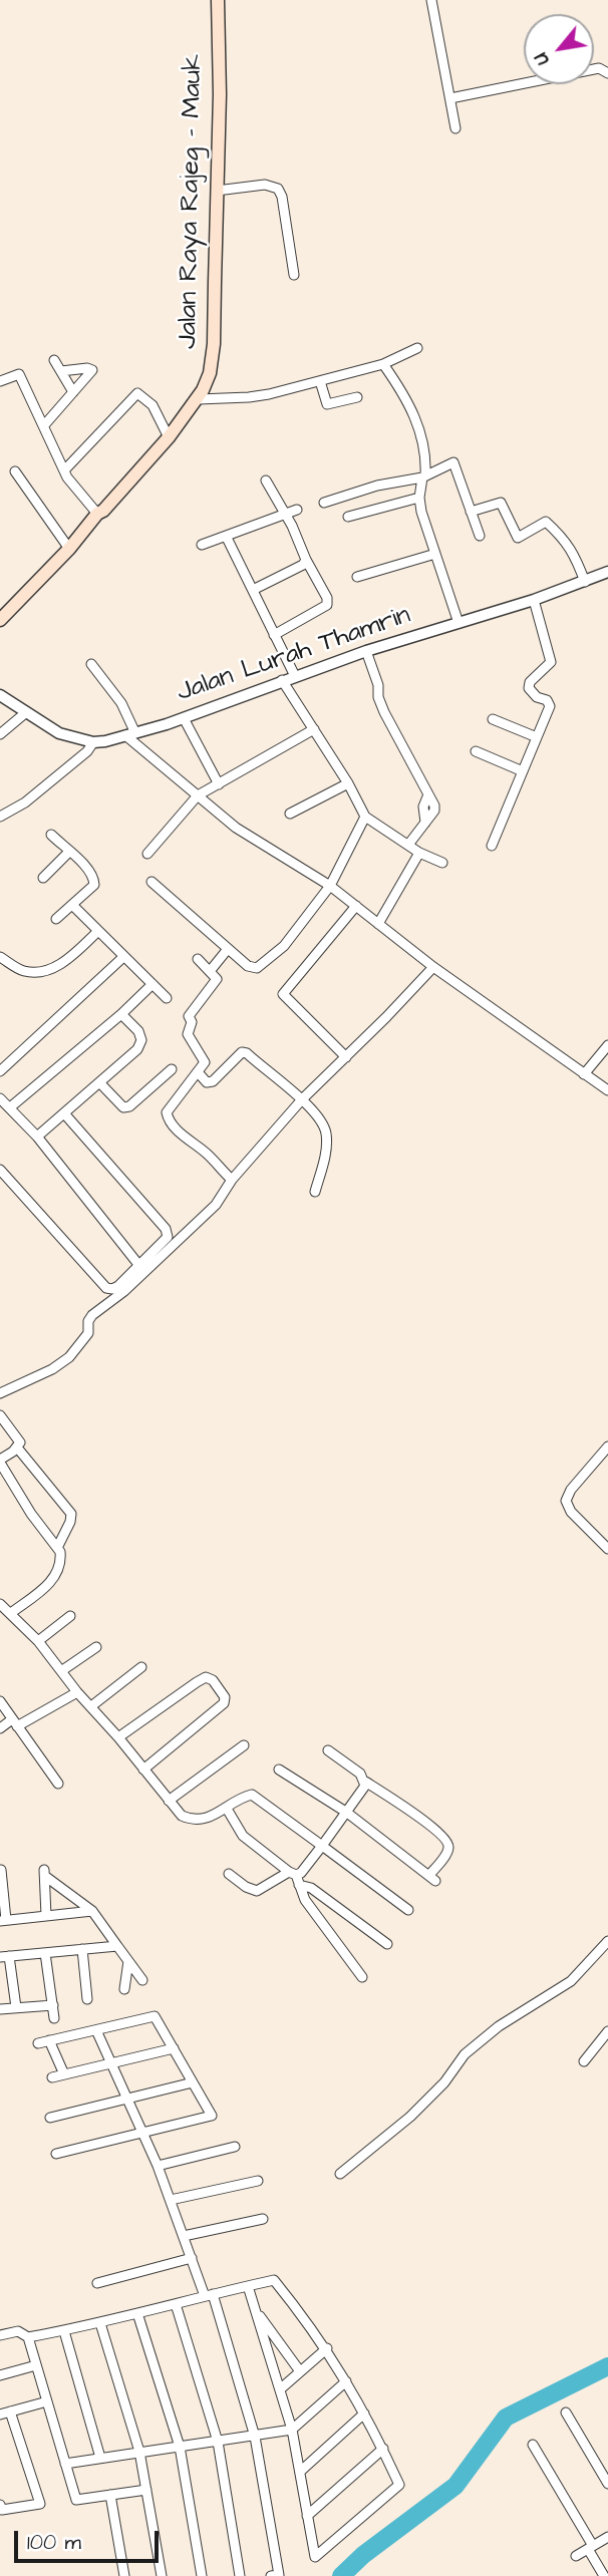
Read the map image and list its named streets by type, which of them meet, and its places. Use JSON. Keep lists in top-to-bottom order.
{
  "streets": {
    "main road": ["Jalan Raya Rajeg - Mauk"],
    "street": ["Jalan Lurah Thamrin"]
  },
  "scale_bar": "100 m",
  "north": "bottom left"
}
